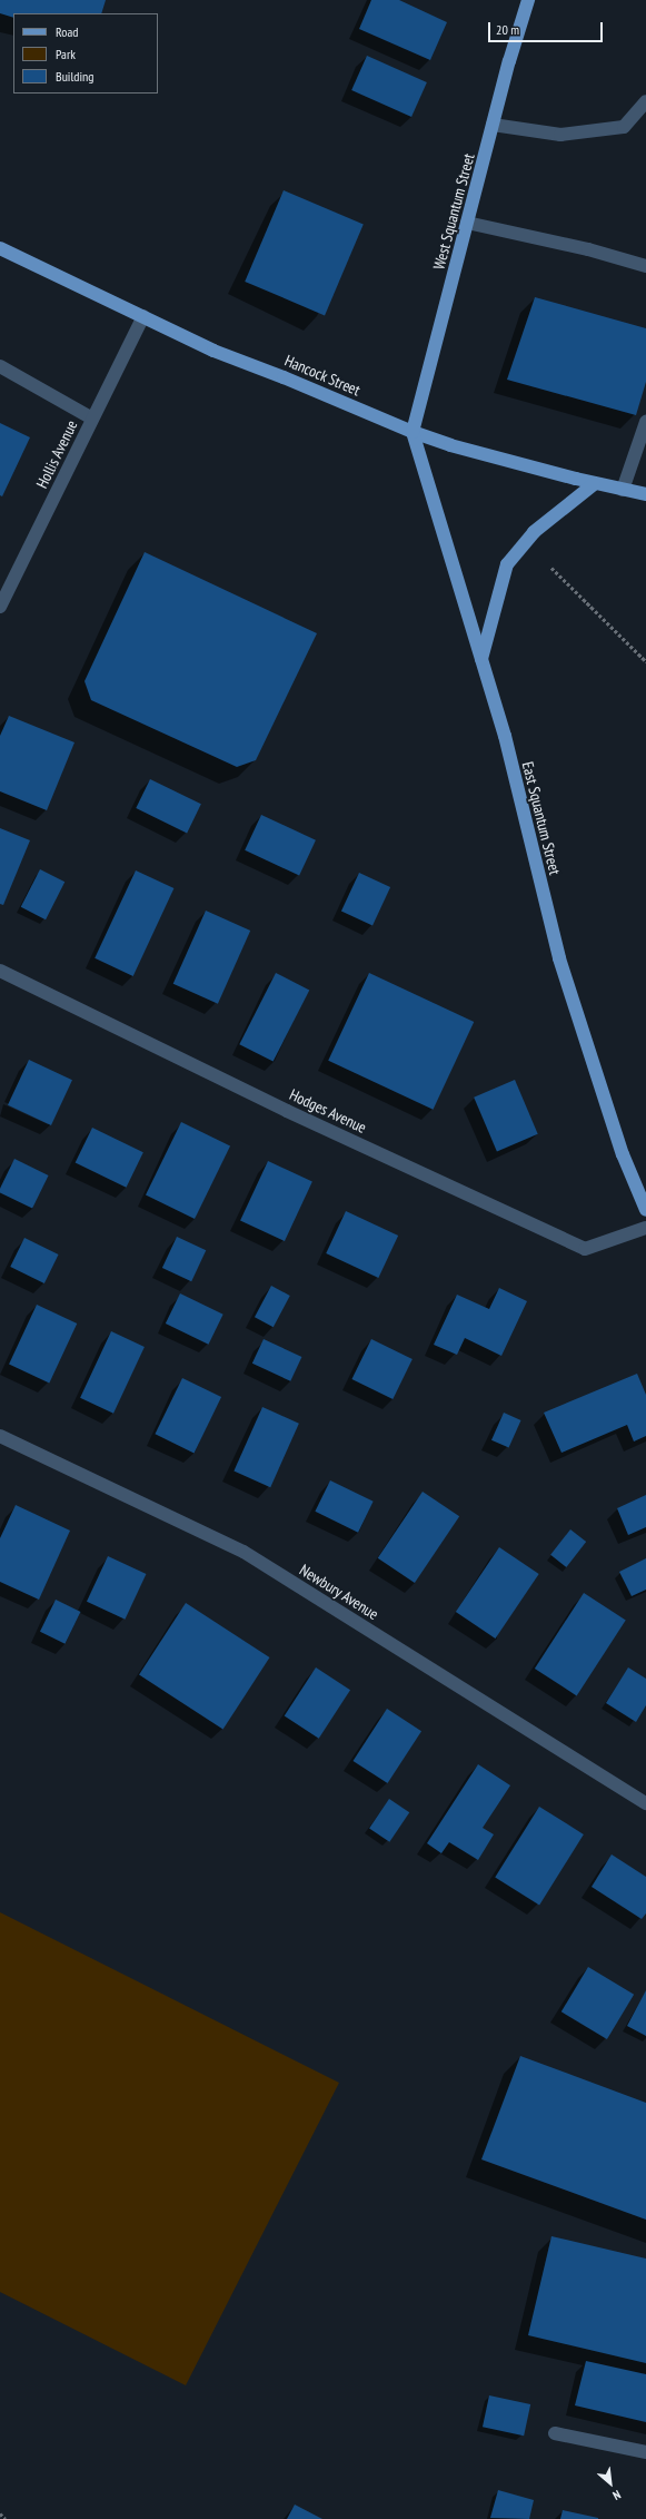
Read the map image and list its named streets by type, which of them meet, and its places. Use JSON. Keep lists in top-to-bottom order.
{
  "streets": {
    "main road": ["West Squantum Street", "Hancock Street", "East Squantum Street"],
    "street": ["Hollis Avenue", "Hodges Avenue", "Newbury Avenue"]
  },
  "crossings": [
    ["West Squantum Street", "Hancock Street"],
    ["West Squantum Street", "East Squantum Street"],
    ["Hancock Street", "Hollis Avenue"],
    ["Hancock Street", "East Squantum Street"]
  ],
  "legend": ["Road", "Park", "Building"],
  "scale_bar": "20 m",
  "north": "bottom right"
}
